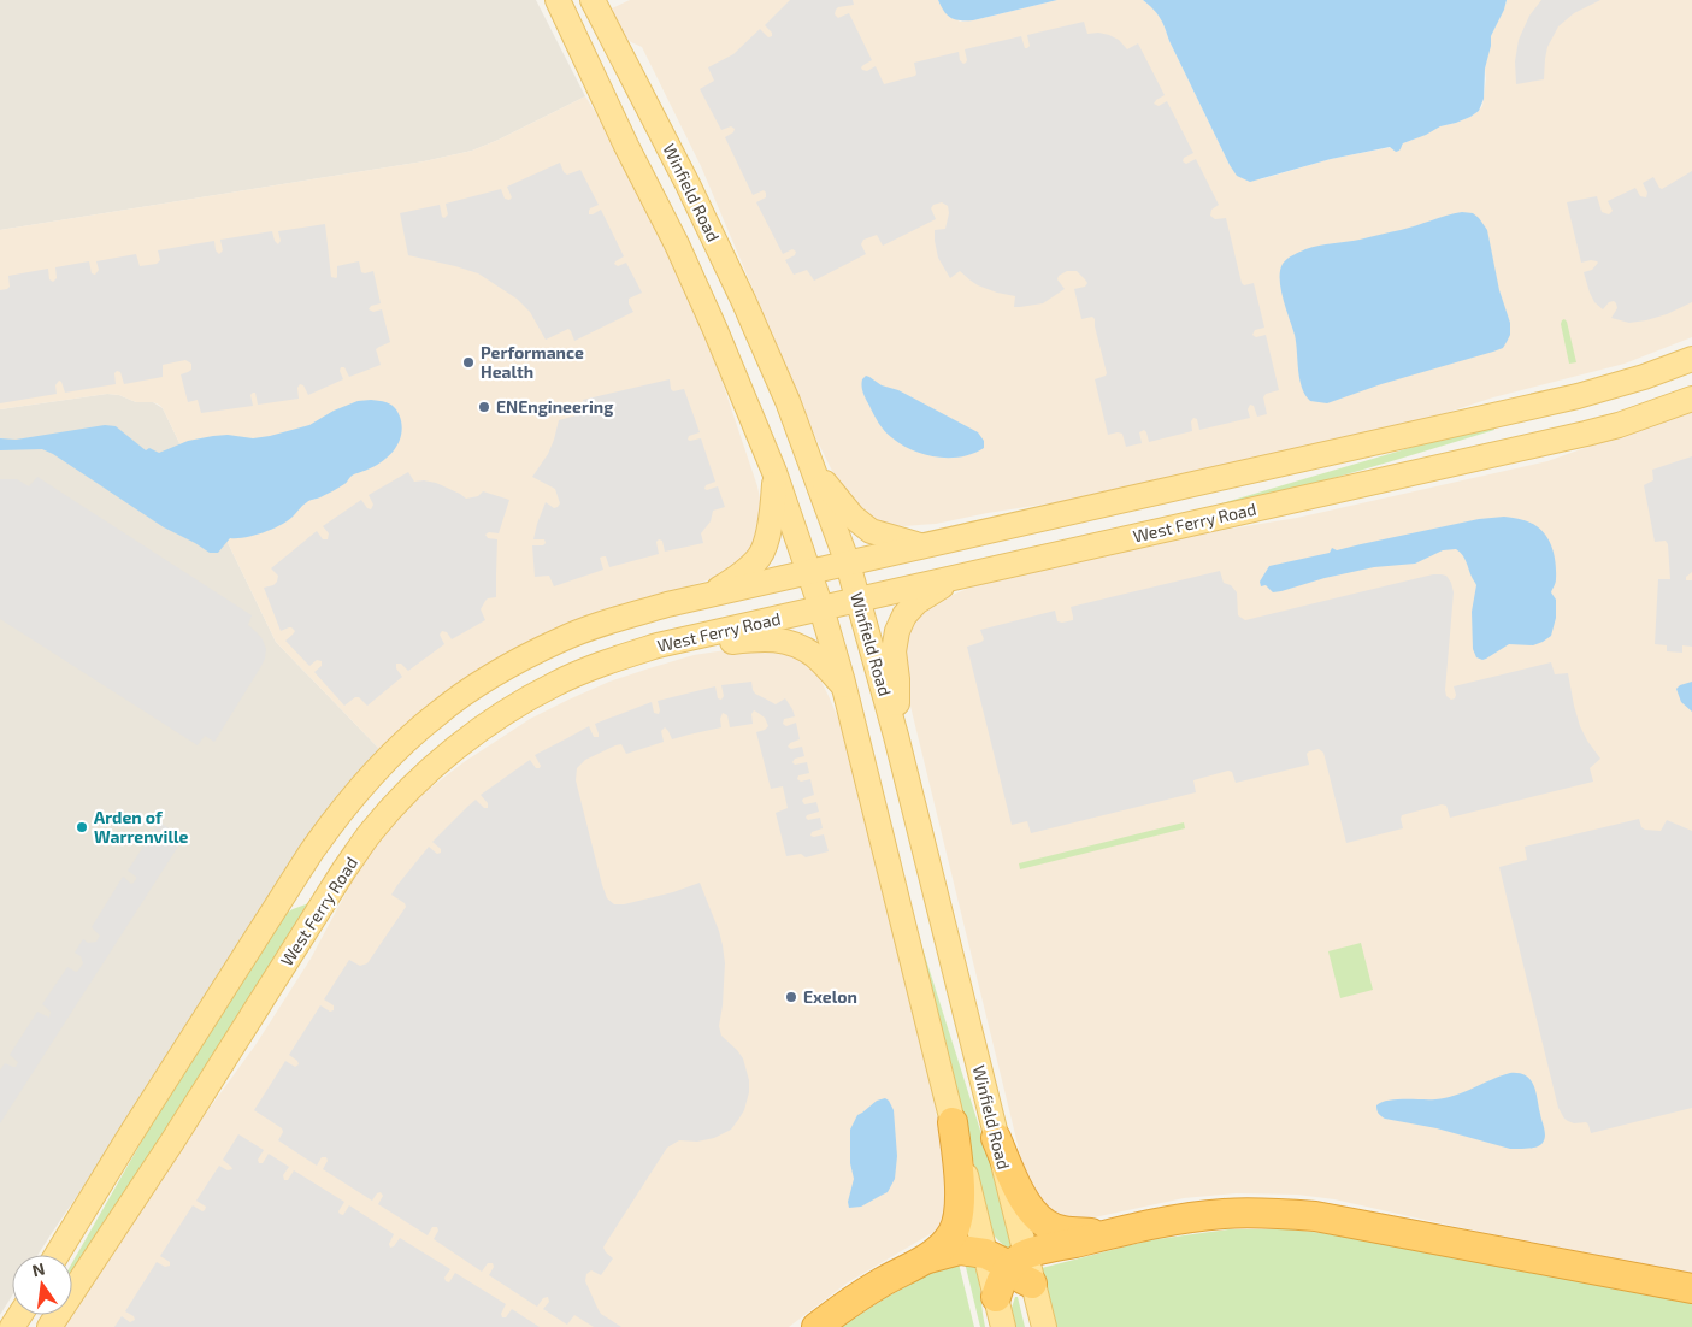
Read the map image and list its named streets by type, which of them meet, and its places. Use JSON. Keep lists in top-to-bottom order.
{
  "streets": {
    "main road": ["Winfield Road", "West Ferry Road"]
  },
  "crossings": [
    ["Winfield Road", "West Ferry Road"]
  ],
  "places": [
    "Performance Health",
    "ENEngineering",
    "Arden of Warrenville",
    "Exelon"
  ],
  "north": "top"
}
